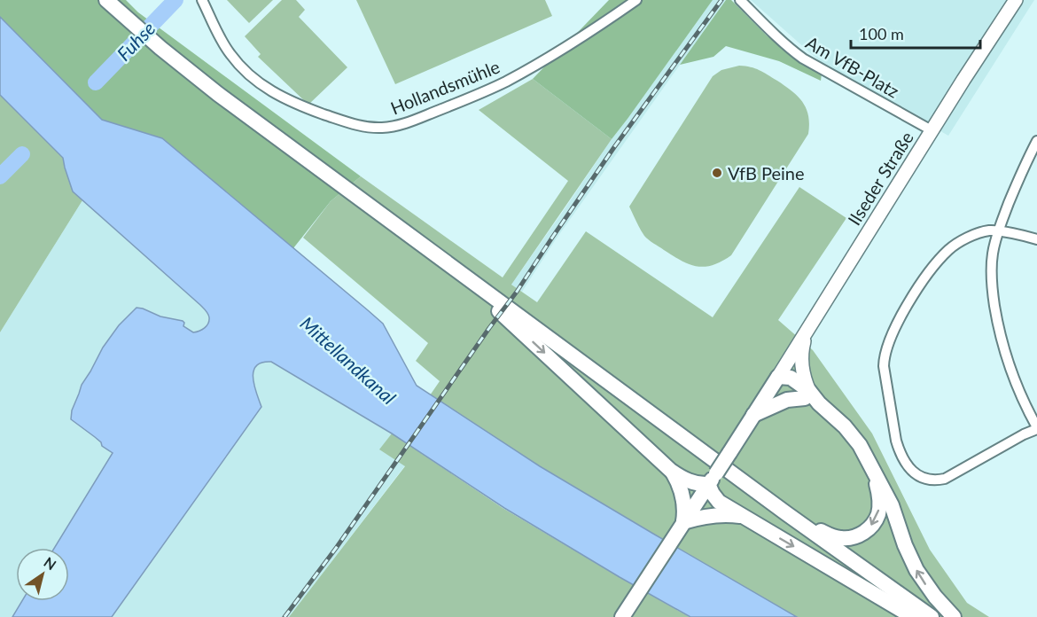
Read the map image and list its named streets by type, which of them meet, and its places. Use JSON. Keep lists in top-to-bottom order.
{
  "streets": {
    "street": ["Am VfB-Platz", "Hollandsmühle", "Ilseder Straße"]
  },
  "crossings": [
    ["Am VfB-Platz", "Ilseder Straße"]
  ],
  "water": ["Fuhse", "Mittellandkanal"],
  "places": ["VfB Peine"],
  "scale_bar": "100 m",
  "north": "top right"
}
